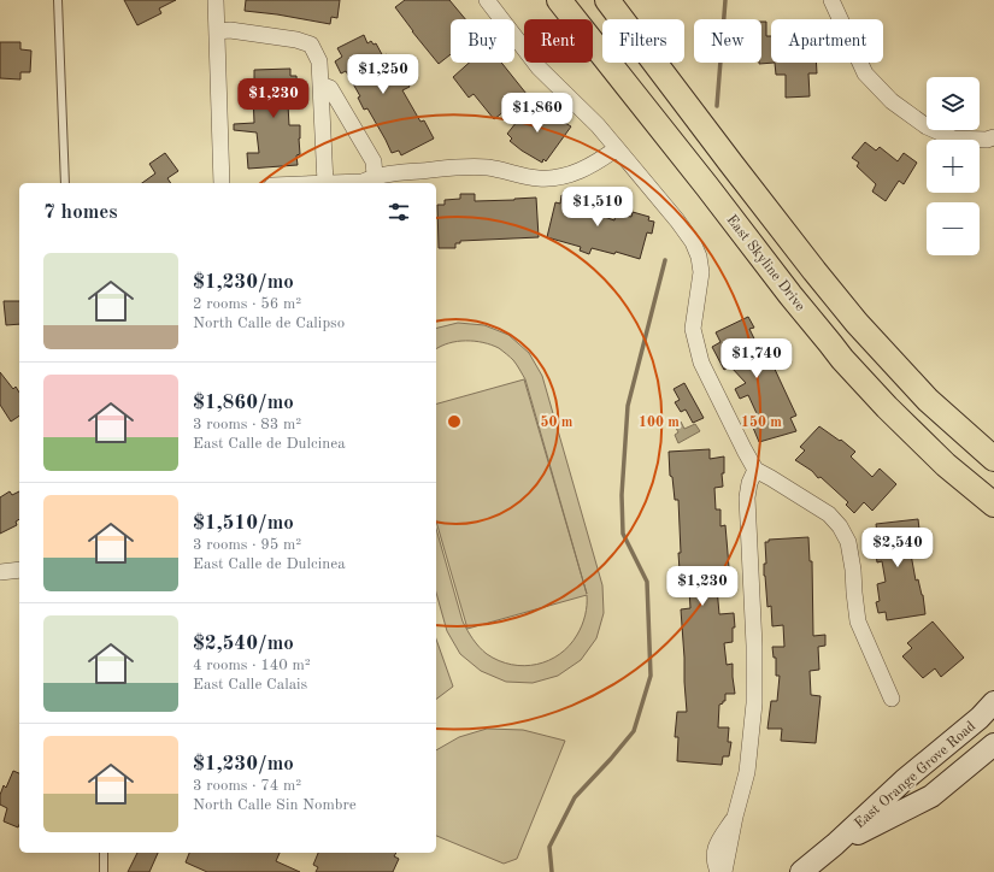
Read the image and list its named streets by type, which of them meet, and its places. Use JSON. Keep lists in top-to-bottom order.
{
  "streets": {
    "main road": ["East Skyline Drive", "East Orange Grove Road"]
  },
  "page": {
    "chip": [
      "Buy",
      "Rent",
      "Filters",
      "New",
      "Apartment"
    ],
    "price": [
      "$1,250",
      "$1,230",
      "$1,860",
      "$1,510",
      "$1,740",
      "$2,540",
      "$1,230"
    ],
    "map_buttons": ["+", "−"],
    "heading": "7 homes",
    "list": [
      {
        "name": "$1,230/mo",
        "note": "2 rooms · 56 m² · North Calle de Calipso"
      },
      {
        "name": "$1,860/mo",
        "note": "3 rooms · 83 m² · East Calle de Dulcinea"
      },
      {
        "name": "$1,510/mo",
        "note": "3 rooms · 95 m² · East Calle de Dulcinea"
      },
      {
        "name": "$2,540/mo",
        "note": "4 rooms · 140 m² · East Calle Calais"
      },
      {
        "name": "$1,230/mo",
        "note": "3 rooms · 74 m² · North Calle Sin Nombre"
      }
    ]
  },
  "rings": ["50 m", "100 m", "150 m"]
}
